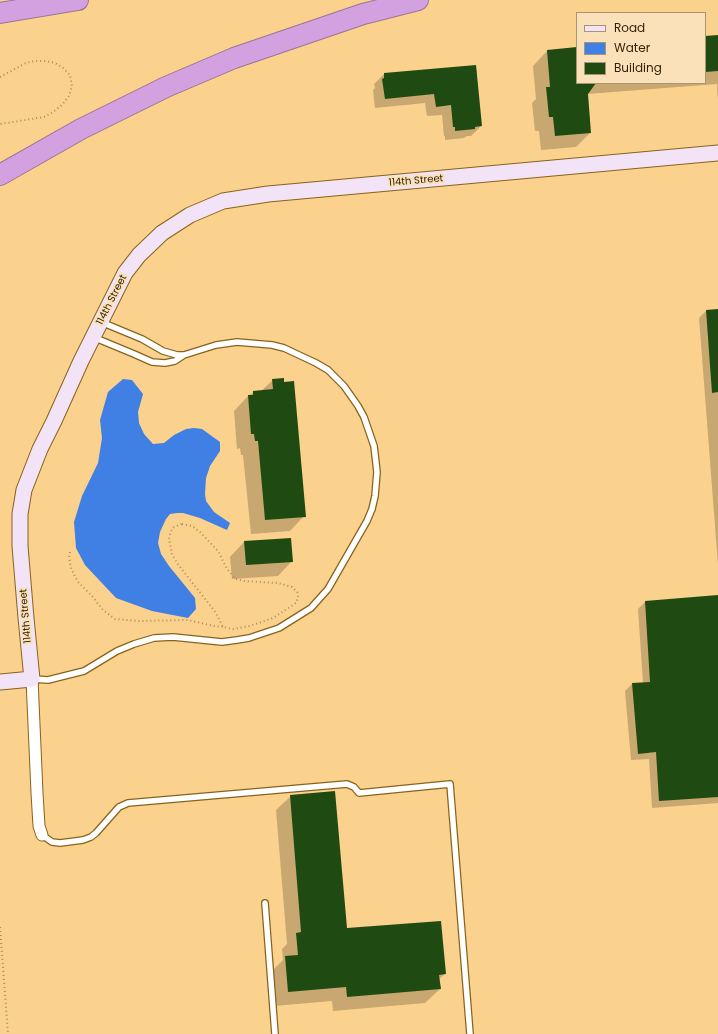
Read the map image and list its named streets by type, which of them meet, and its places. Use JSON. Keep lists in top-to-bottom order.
{
  "streets": {
    "street": ["114th Street"]
  },
  "legend": ["Road", "Water", "Building"]
}
